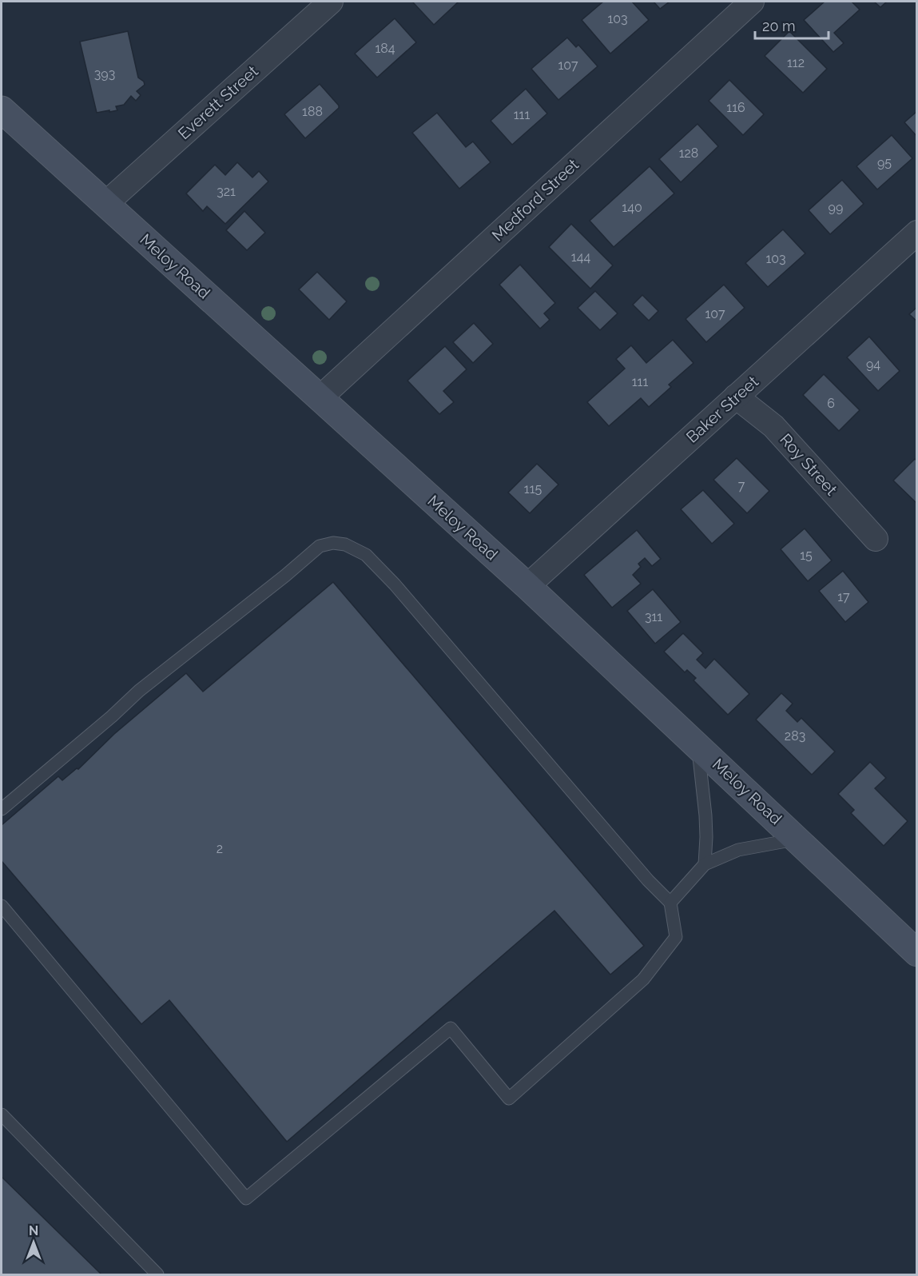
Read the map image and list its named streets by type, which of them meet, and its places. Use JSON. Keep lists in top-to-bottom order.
{
  "streets": {
    "main road": ["Meloy Road"],
    "street": [
      "Everett Street",
      "Medford Street",
      "Baker Street",
      "Roy Street"
    ]
  },
  "crossings": [
    ["Everett Street", "Meloy Road"],
    ["Medford Street", "Meloy Road"],
    ["Meloy Road", "Baker Street"],
    ["Baker Street", "Roy Street"]
  ],
  "house_numbers": [
    "103",
    "184",
    "112",
    "107",
    "393",
    "116",
    "188",
    "111",
    "128",
    "95",
    "321",
    "140",
    "99",
    "144",
    "103",
    "107",
    "94",
    "111",
    "6",
    "7",
    "115",
    "15",
    "17",
    "311",
    "283",
    "2"
  ],
  "scale_bar": "20 m",
  "north": "top"
}
